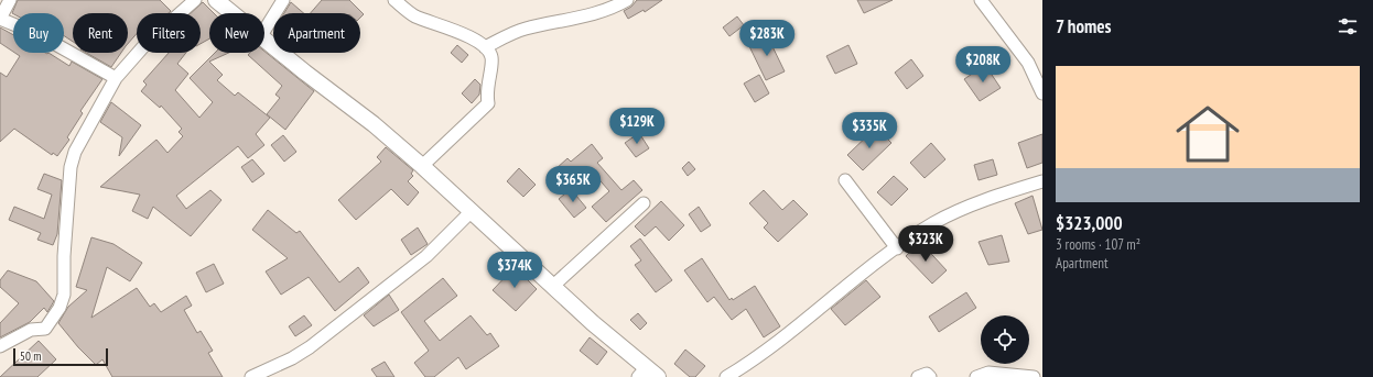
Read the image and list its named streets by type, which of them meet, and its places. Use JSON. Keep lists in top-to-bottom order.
{
  "scale_bar": "50 m",
  "page": {
    "heading": "7 homes",
    "chip": [
      "Buy",
      "Rent",
      "Filters",
      "New",
      "Apartment"
    ],
    "price": [
      "$283K",
      "$208K",
      "$129K",
      "$335K",
      "$365K",
      "$323K",
      "$374K"
    ],
    "list": [
      {
        "name": "$323,000",
        "note": "3 rooms · 107 m² · Apartment"
      }
    ],
    "scale": "50 m"
  }
}
